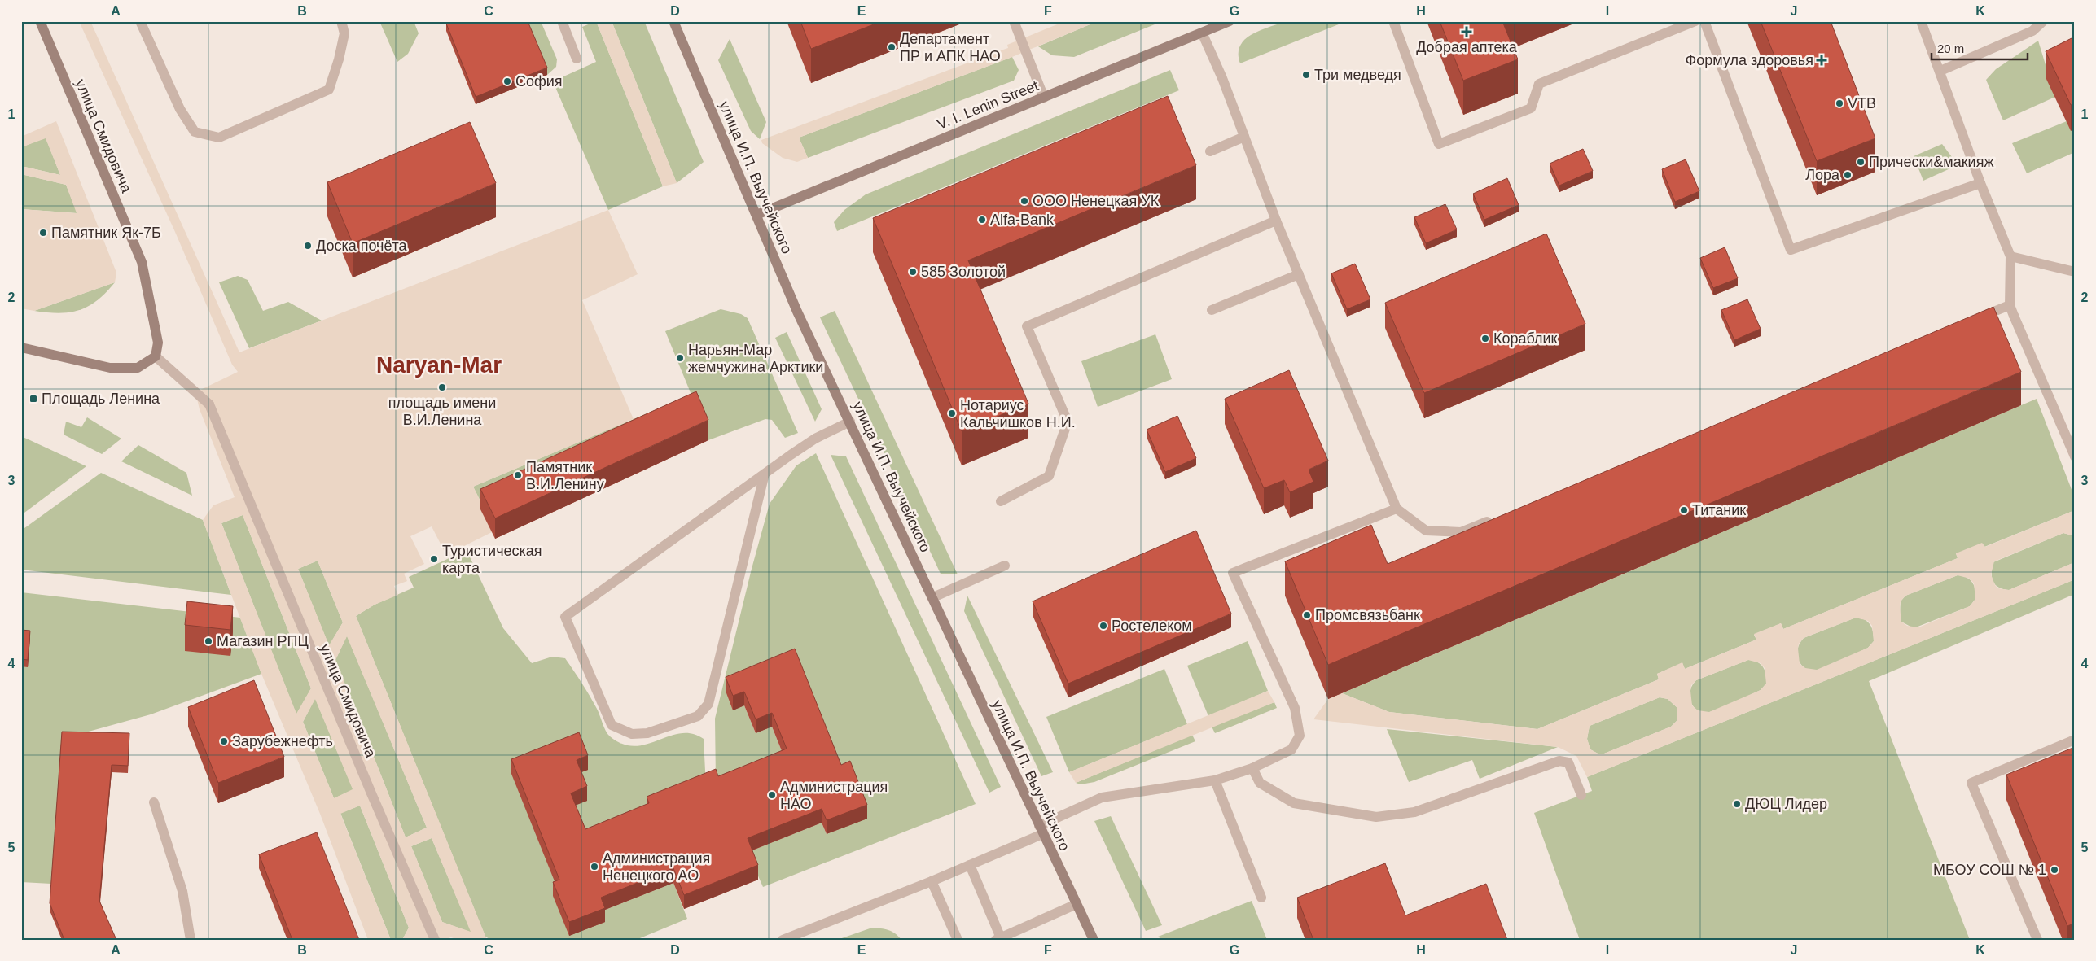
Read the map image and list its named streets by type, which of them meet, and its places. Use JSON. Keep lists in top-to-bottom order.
{
  "streets": {
    "main road": ["V. I. Lenin Street", "улица Смидовича", "улица И.П. Выучейского"]
  },
  "crossings": [
    ["V. I. Lenin Street", "улица И.П. Выучейского"]
  ],
  "districts": ["Naryan-Mar"],
  "places": {
    "health": ["Добрая аптека", "Формула здоровья"],
    "other": [
      "Департамент ПР и АПК НАО",
      "Три медведя",
      "София",
      "VTB",
      "Прически&макияж",
      "Лора",
      "ООО Ненецкая УК",
      "Alfa-Bank",
      "Памятник Як-7Б",
      "Доска почёта",
      "585 Золотой",
      "Кораблик",
      "Нарьян-Мар жемчужина Арктики",
      "площадь имени В.И.Ленина",
      "Нотариус Кальчишков Н.И.",
      "Памятник В.И.Ленину",
      "Титаник",
      "Туристическая карта",
      "Промсвязьбанк",
      "Ростелеком",
      "Магазин РПЦ",
      "Зарубежнефть",
      "Администрация НАО",
      "ДЮЦ Лидер",
      "Администрация Ненецкого АО",
      "МБОУ СОШ № 1"
    ],
    "transit": ["Площадь Ленина"]
  },
  "scale_bar": "20 m",
  "grid": {
    "columns": [
      "A",
      "B",
      "C",
      "D",
      "E",
      "F",
      "G",
      "H",
      "I",
      "J",
      "K"
    ],
    "rows": [
      "1",
      "2",
      "3",
      "4",
      "5"
    ]
  }
}
